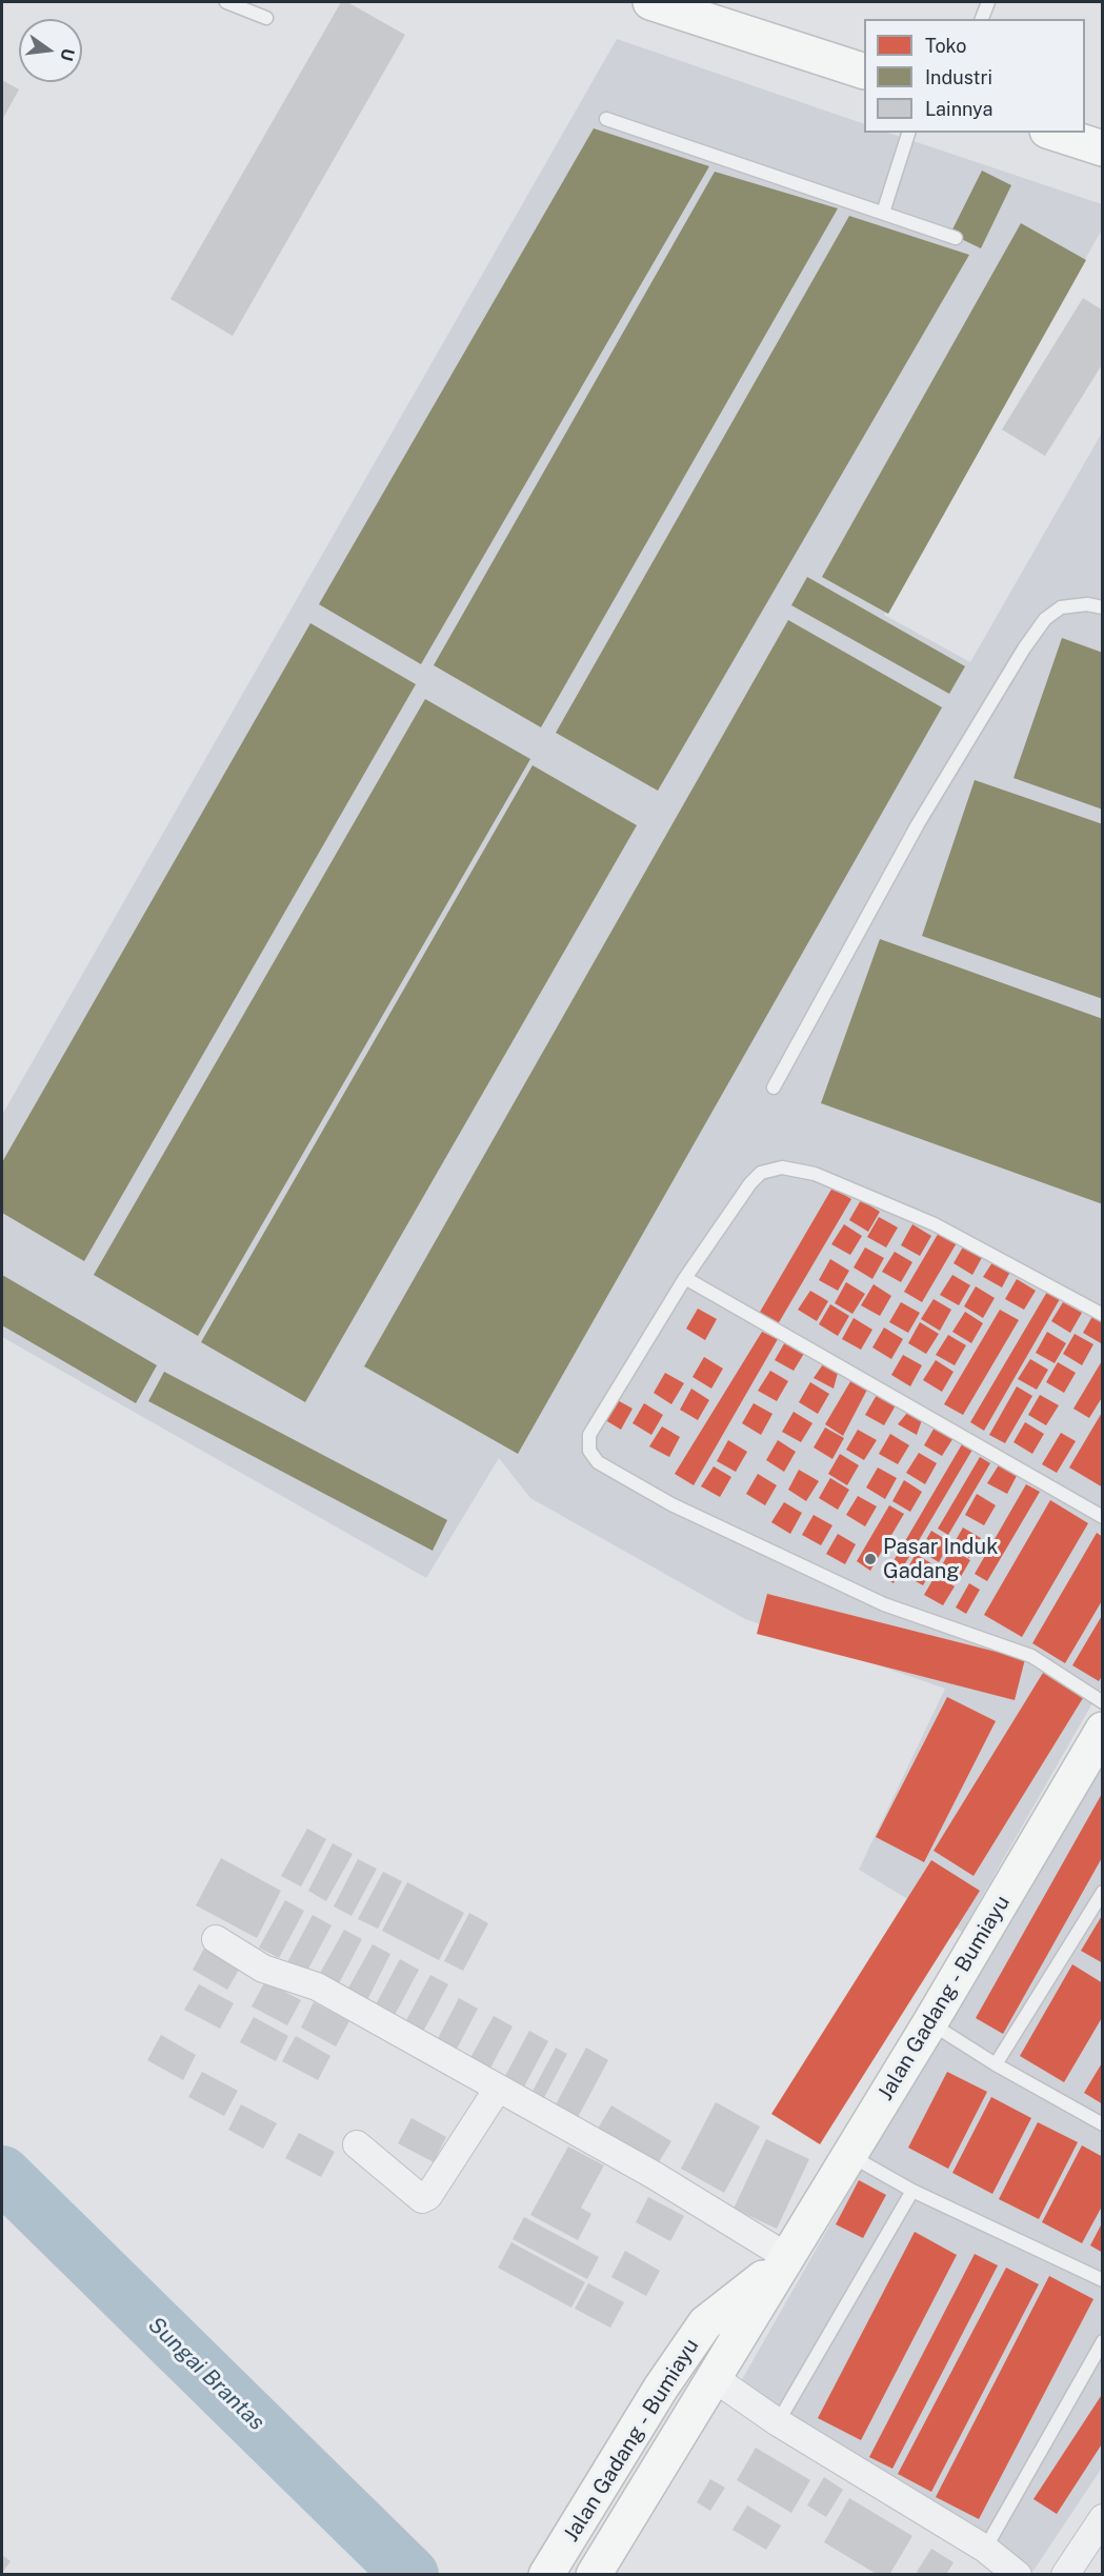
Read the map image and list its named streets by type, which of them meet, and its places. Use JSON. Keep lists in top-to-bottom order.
{
  "streets": {
    "main road": ["Jalan Gadang - Bumiayu"]
  },
  "water": ["Sungai Brantas"],
  "places": ["Pasar Induk Gadang"],
  "legend": ["Toko", "Industri", "Lainnya"],
  "north": "right"
}
